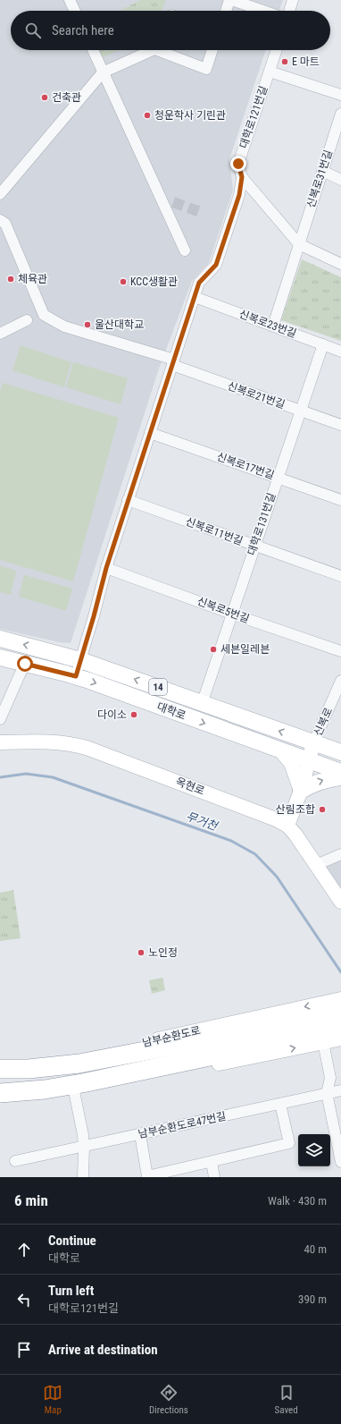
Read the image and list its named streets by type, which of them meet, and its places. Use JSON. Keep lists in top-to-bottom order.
{
  "streets": {
    "main road": [
      "14",
      "대학로",
      "옥현로",
      "남부순환도로"
    ],
    "street": [
      "대학로121번길",
      "신복로31번길",
      "신복로23번길",
      "신복로21번길",
      "신복로17번길",
      "대학로131번길",
      "신복로11번길",
      "신복로5번길",
      "신복로",
      "남부순환도로47번길"
    ]
  },
  "crossings": [
    ["대학로121번길", "신복로23번길"],
    ["대학로121번길", "신복로21번길"],
    ["대학로121번길", "신복로17번길"],
    ["대학로121번길", "신복로11번길"],
    ["대학로121번길", "신복로5번길"],
    ["대학로121번길", "대학로"],
    ["신복로31번길", "신복로23번길"],
    ["신복로23번길", "대학로131번길"],
    ["신복로21번길", "대학로131번길"],
    ["신복로17번길", "대학로131번길"],
    ["대학로131번길", "신복로11번길"],
    ["대학로131번길", "신복로5번길"],
    ["대학로131번길", "대학로"],
    ["대학로", "신복로"]
  ],
  "water": ["무거천"],
  "places": [
    "E 마트",
    "건축관",
    "청운학사 기린관",
    "체육관",
    "KCC생활관",
    "울산대학교",
    "세븐일레븐",
    "다이소",
    "산림조합",
    "노인정"
  ],
  "page": {
    "search": "Search here",
    "heading": ["6 min", "Walk · 430 m"],
    "list": [
      ["Continue", "대학로", "40 m"],
      ["Turn left", "대학로121번길", "390 m"],
      "Arrive at destination"
    ],
    "nav": ["Map", "Directions", "Saved"]
  }
}
